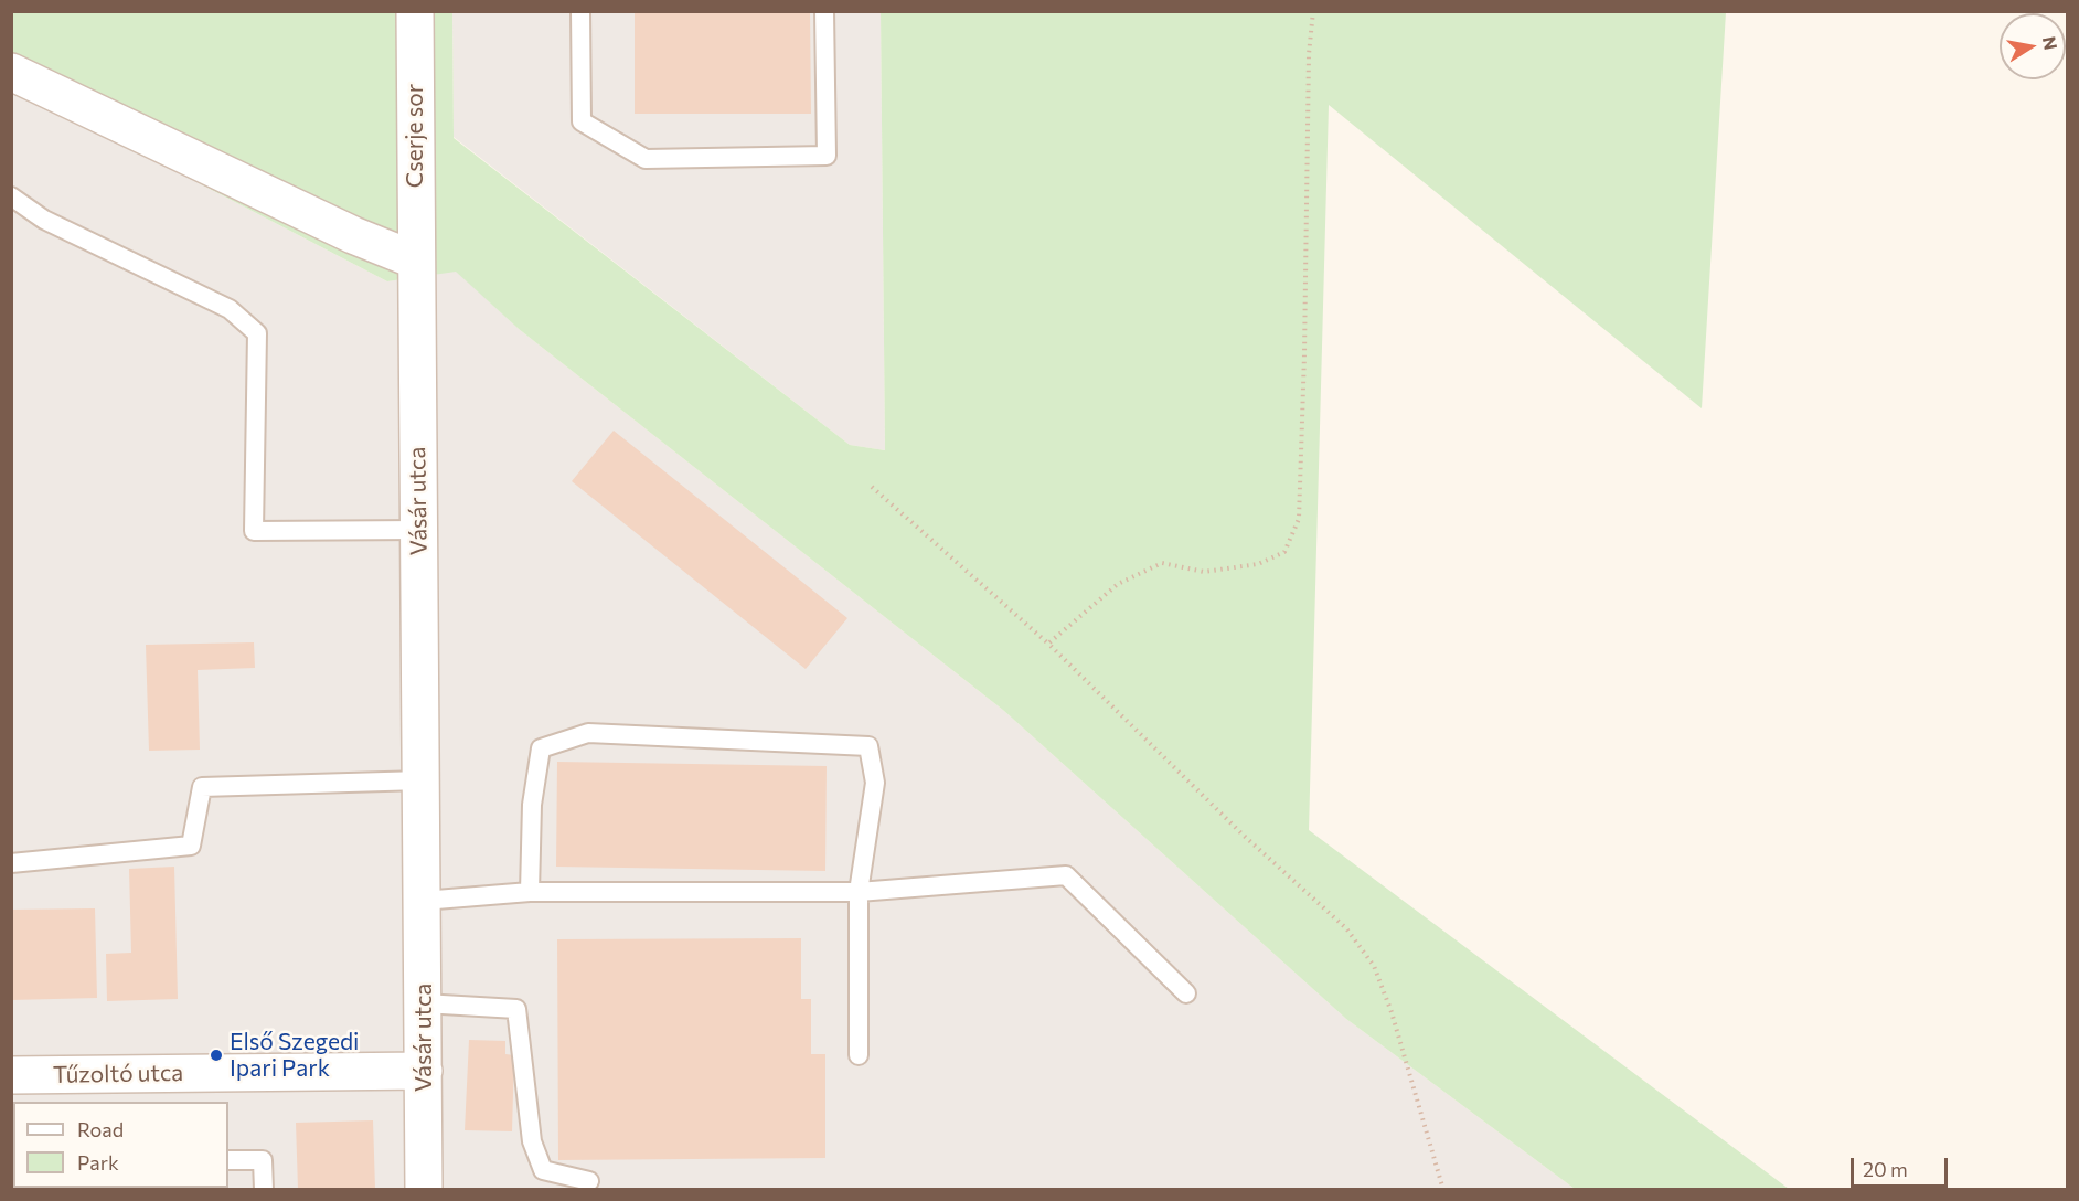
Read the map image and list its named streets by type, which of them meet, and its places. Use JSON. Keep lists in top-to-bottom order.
{
  "streets": {
    "street": ["Cserje sor", "Vásár utca", "Tűzoltó utca"]
  },
  "crossings": [
    ["Cserje sor", "Vásár utca"],
    ["Vásár utca", "Tűzoltó utca"]
  ],
  "places": ["Első Szegedi Ipari Park"],
  "legend": ["Road", "Park"],
  "scale_bar": "20 m",
  "north": "right"
}
